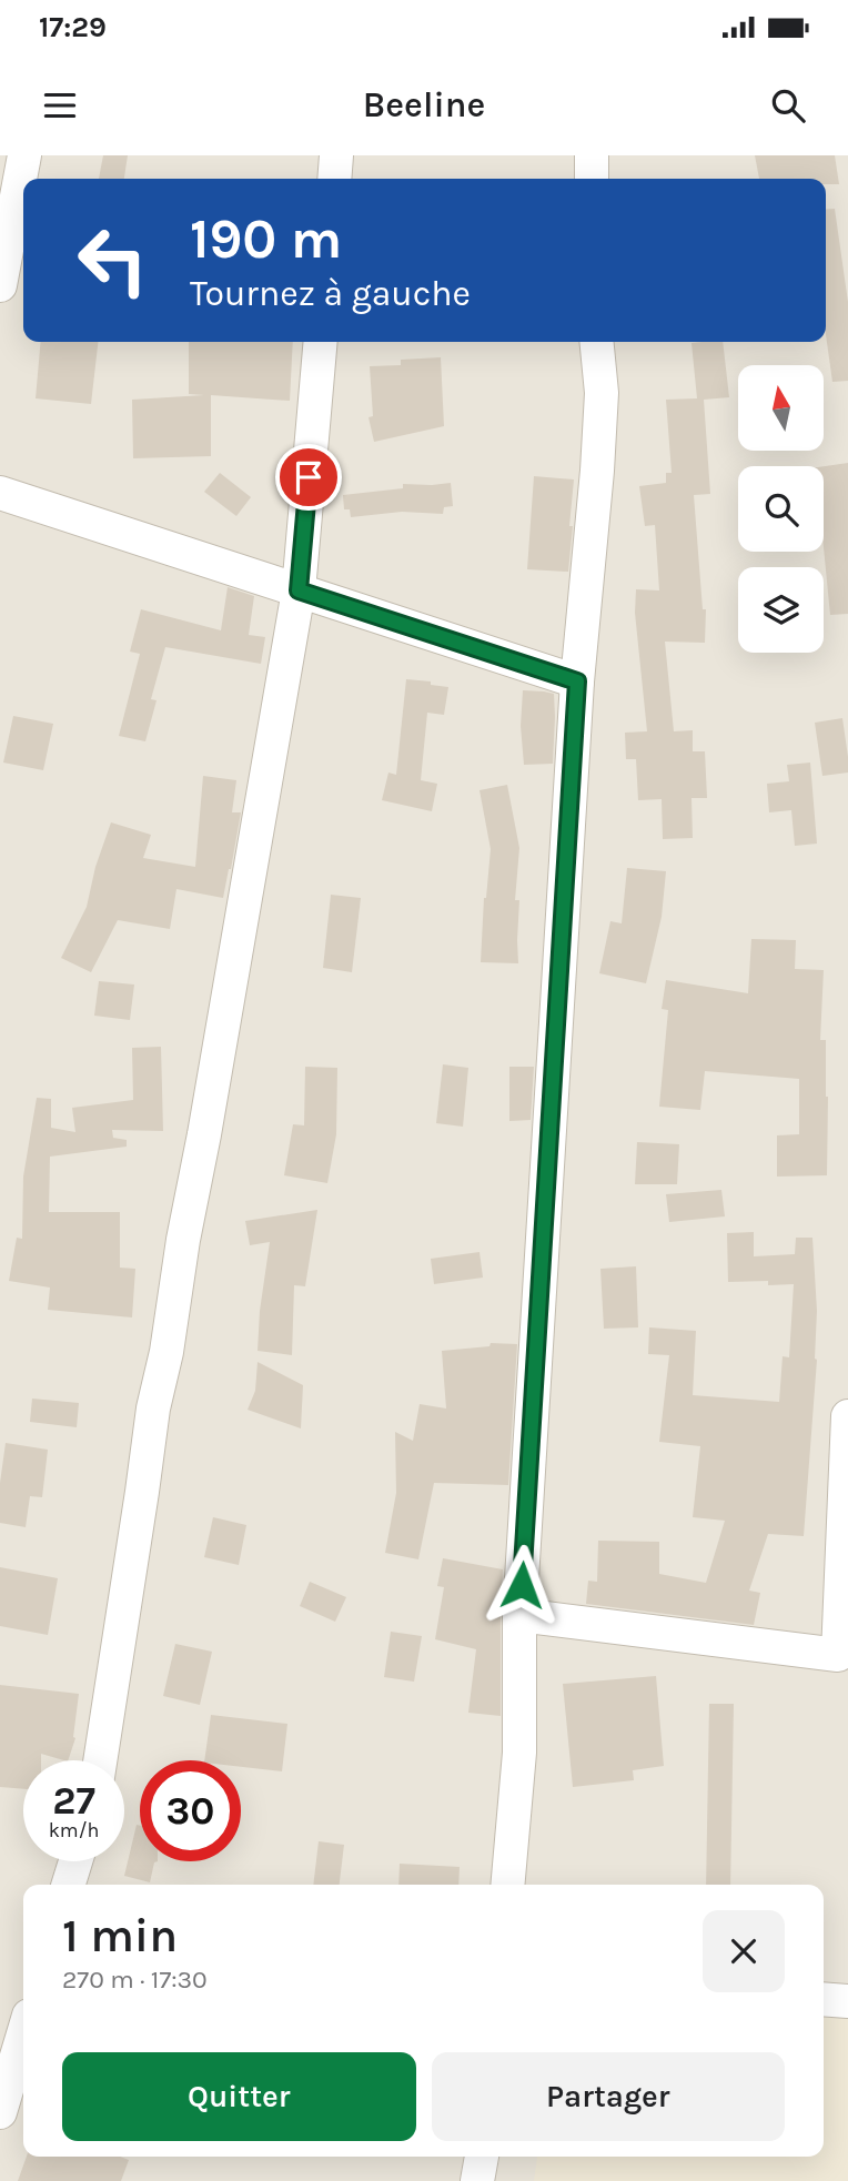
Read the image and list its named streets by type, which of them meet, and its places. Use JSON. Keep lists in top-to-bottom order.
{
  "north": "top",
  "page": {
    "status": "17:29",
    "header": "Beeline",
    "turn": ["190 m", "Tournez à gauche"],
    "speed": "27 km/h",
    "limit": "30",
    "heading": ["1 min", "270 m · 17:30"],
    "buttons": ["Quitter", "Partager"]
  }
}
